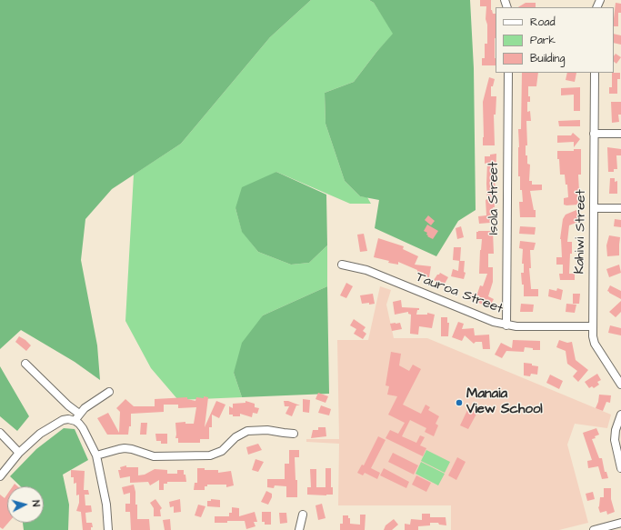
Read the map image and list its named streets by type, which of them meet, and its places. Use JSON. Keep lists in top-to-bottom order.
{
  "streets": {
    "street": ["Isola Street", "Kahiwi Street", "Tauroa Street"]
  },
  "crossings": [
    ["Isola Street", "Tauroa Street"],
    ["Kahiwi Street", "Tauroa Street"]
  ],
  "places": ["Manaia View School"],
  "legend": ["Road", "Park", "Building"],
  "north": "right"
}
